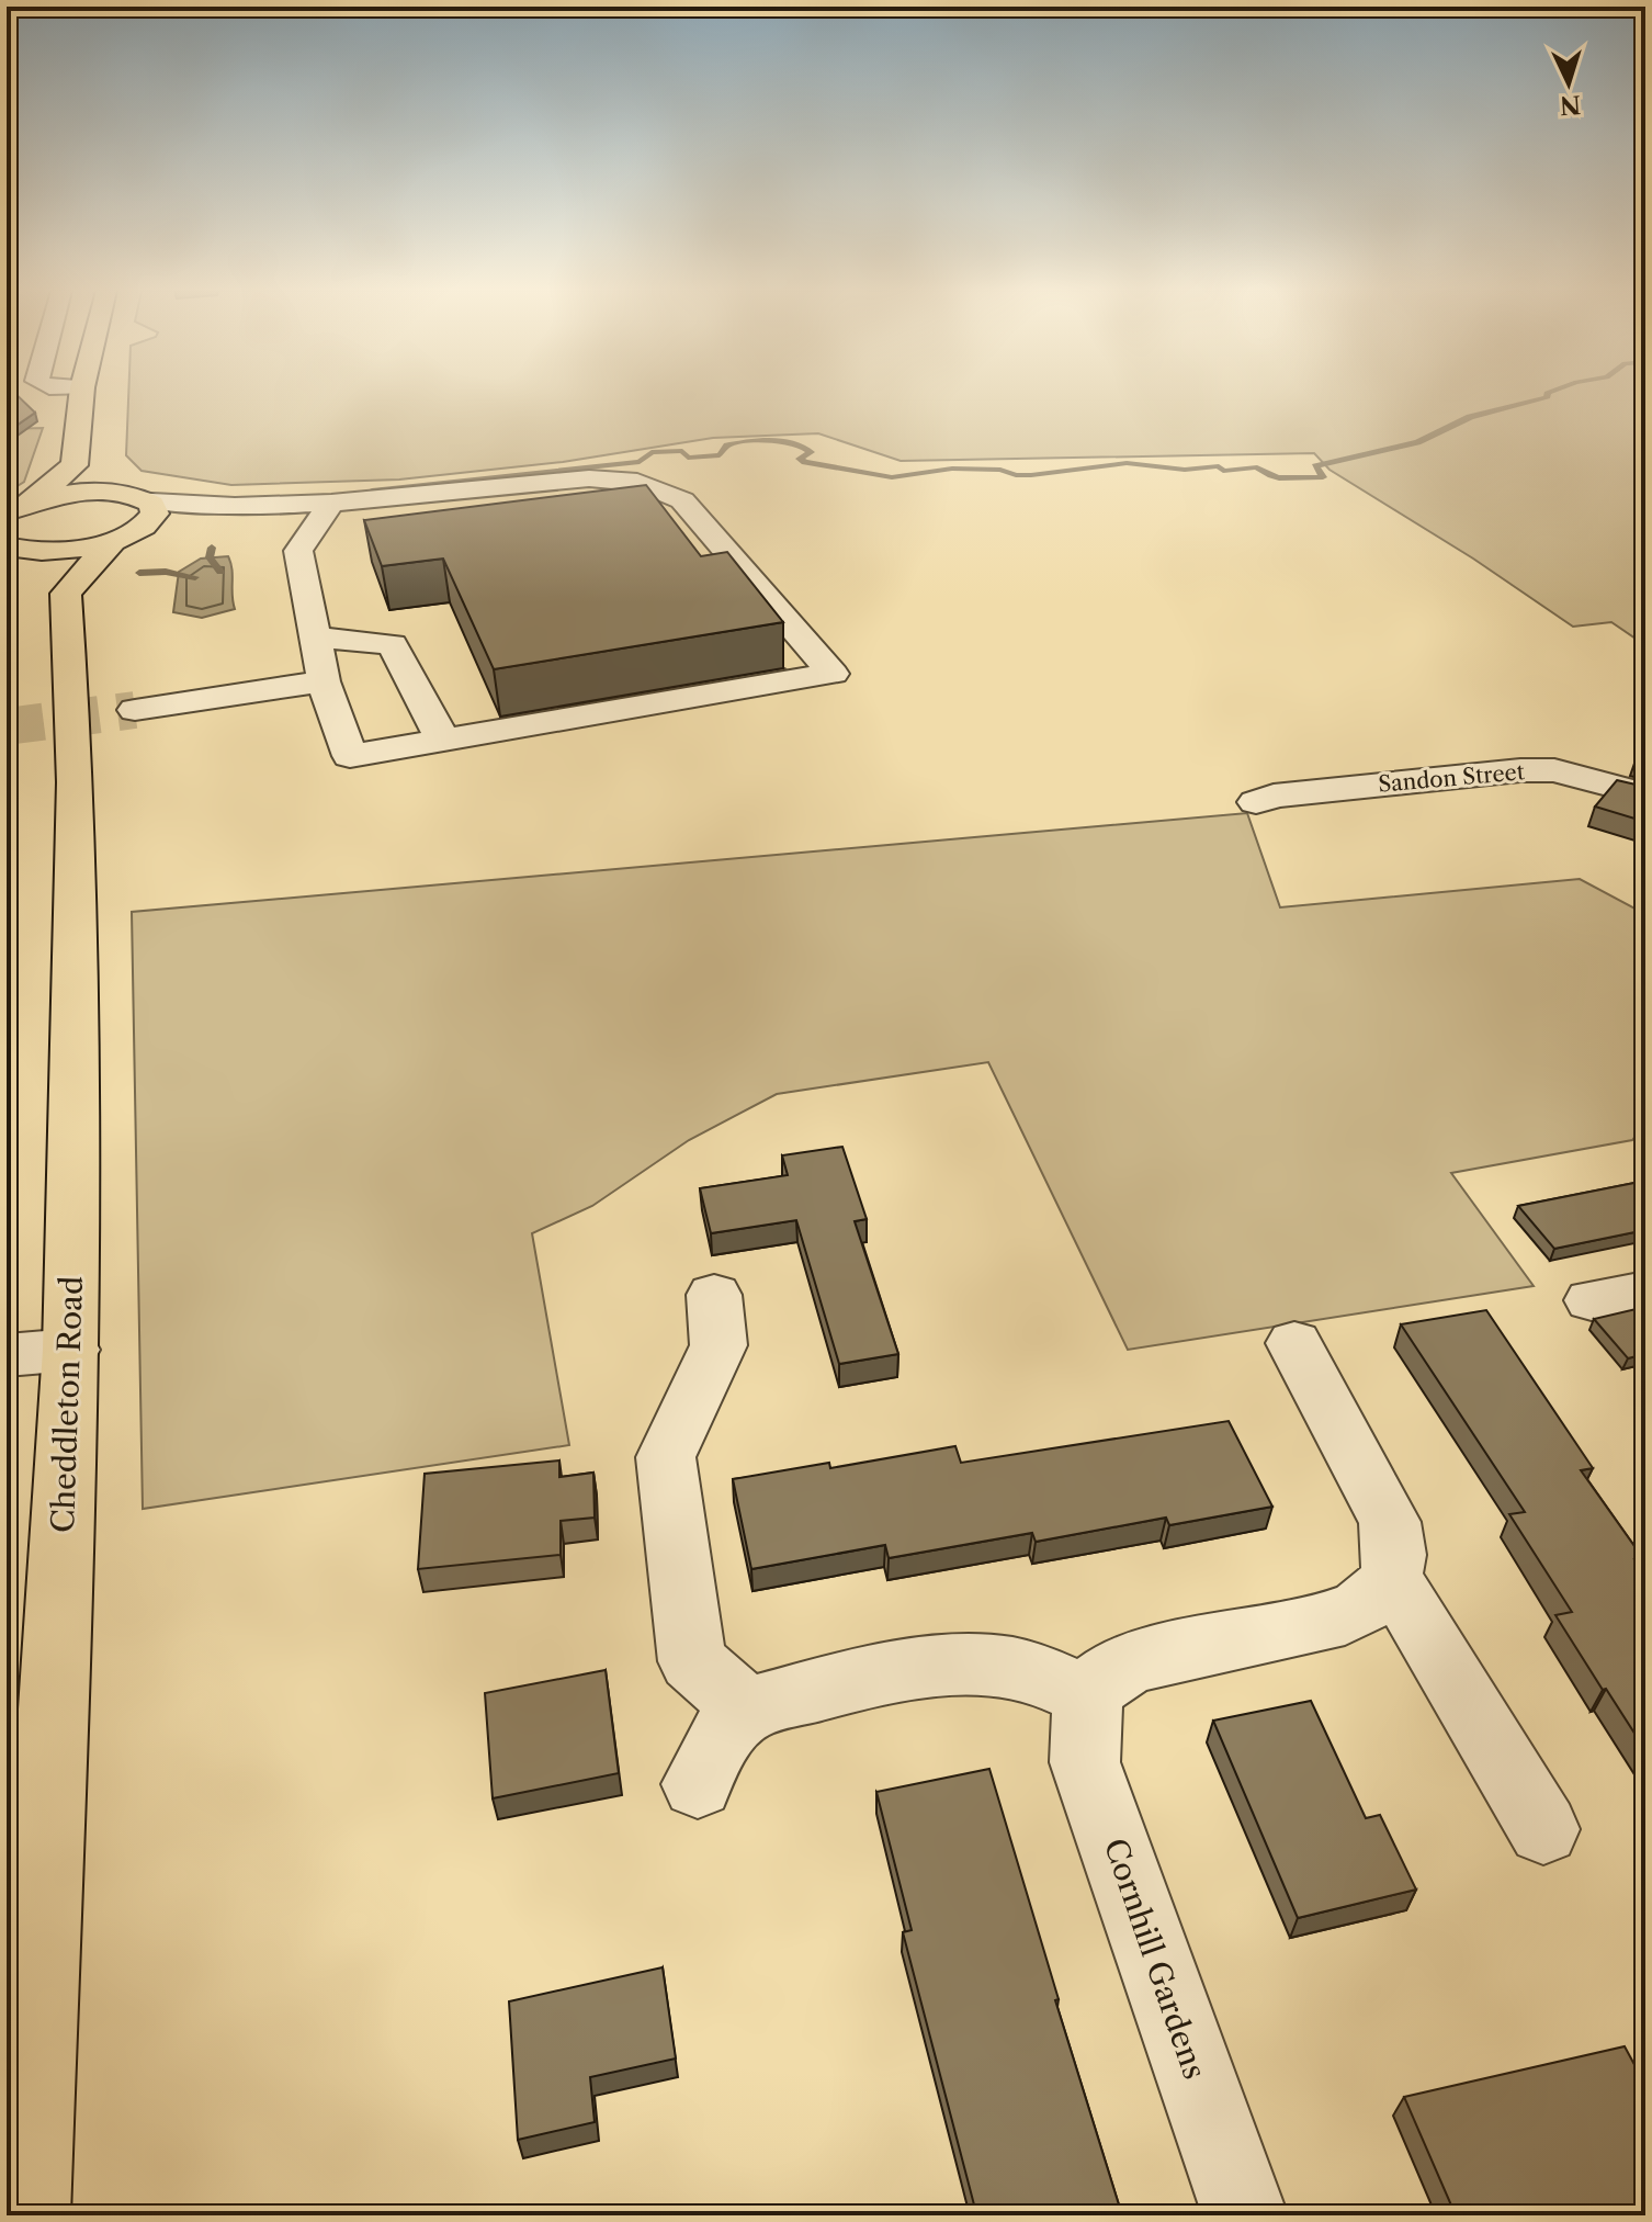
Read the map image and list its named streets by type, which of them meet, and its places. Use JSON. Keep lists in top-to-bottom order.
{
  "streets": {
    "highway": ["Cheddleton Road"],
    "street": ["Sandon Street", "Cornhill Gardens"]
  },
  "north": "bottom"
}
